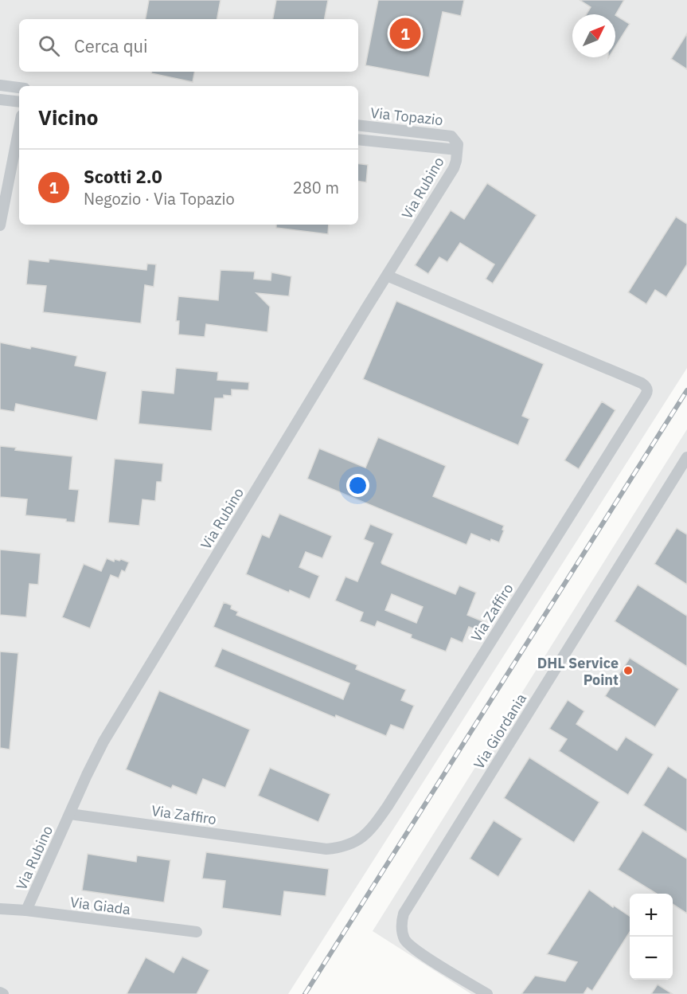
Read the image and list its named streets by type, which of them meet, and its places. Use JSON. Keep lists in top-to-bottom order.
{
  "streets": {
    "street": [
      "Via Topazio",
      "Via Rubino",
      "Via Zaffiro",
      "Via Giordania",
      "Via Giada"
    ]
  },
  "crossings": [
    ["Via Topazio", "Via Rubino"],
    ["Via Rubino", "Via Zaffiro"],
    ["Via Rubino", "Via Giada"]
  ],
  "places": ["DHL Service Point"],
  "north": "top right",
  "page": {
    "pins": "1",
    "search": "Cerca qui",
    "heading": "Vicino",
    "list": [
      {
        "mark": "1",
        "name": "Scotti 2.0",
        "note": "Negozio · Via Topazio",
        "value": "280 m"
      }
    ],
    "map_buttons": ["+", "−"]
  }
}
